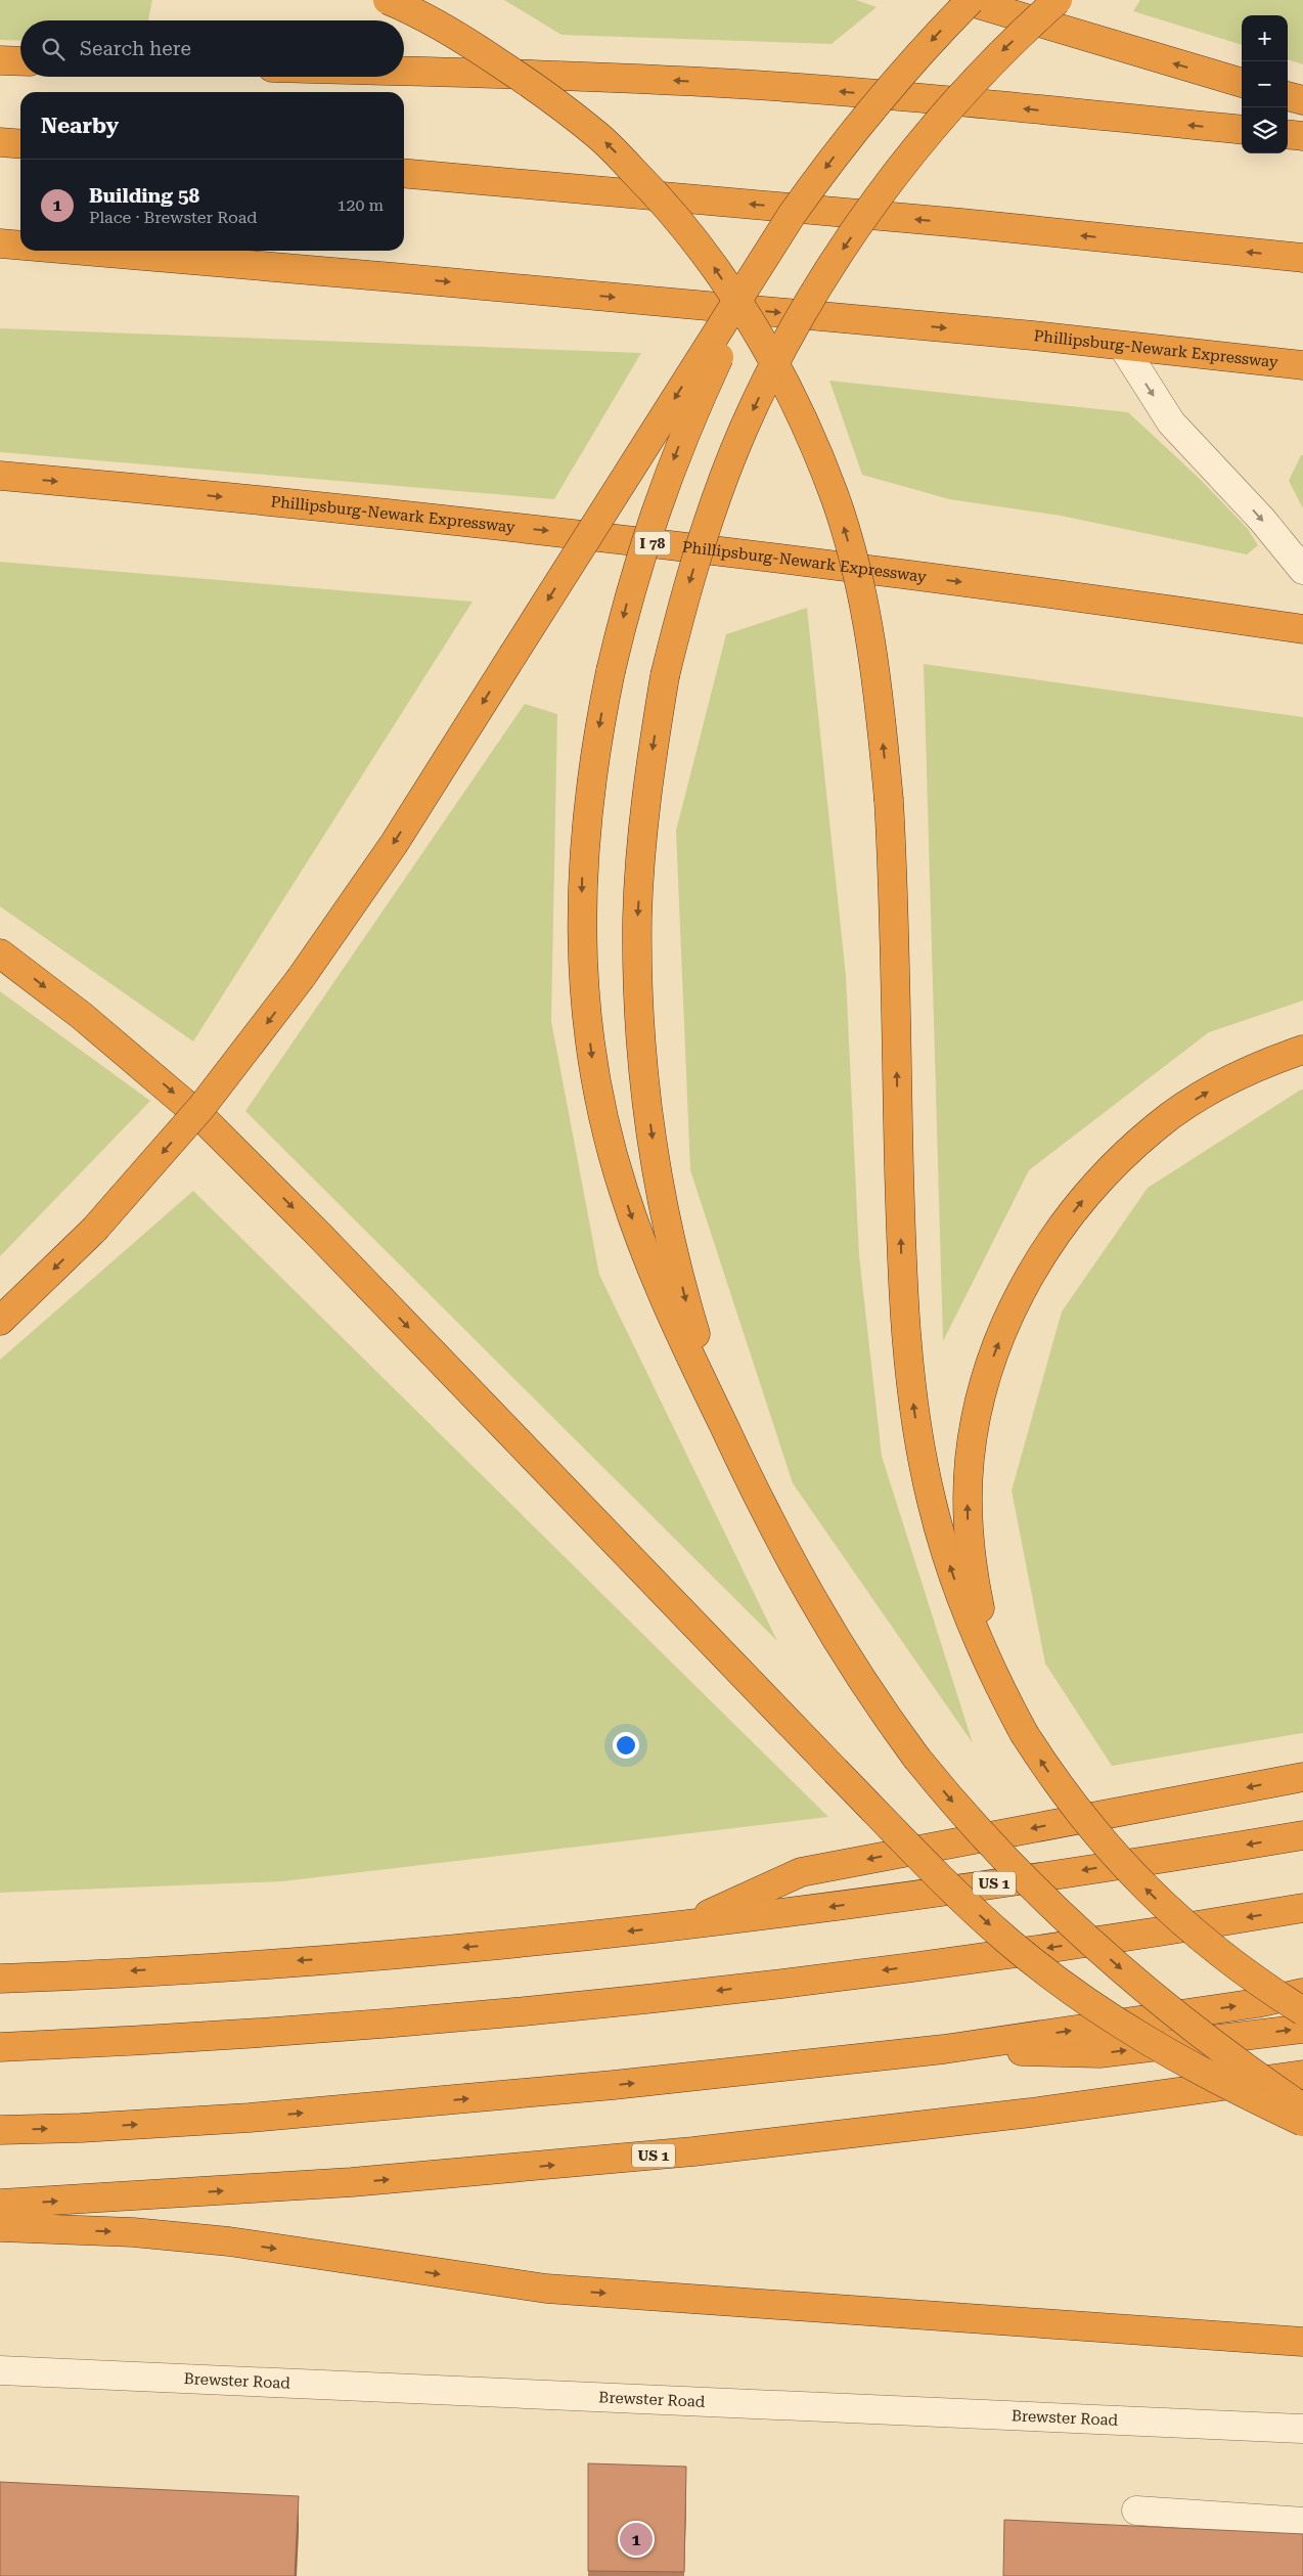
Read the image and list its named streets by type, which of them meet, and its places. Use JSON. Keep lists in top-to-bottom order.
{
  "streets": {
    "highway": ["Phillipsburg-Newark Expressway", "I 78", "US 1"],
    "street": ["Brewster Road"]
  },
  "page": {
    "map_buttons": ["+", "−"],
    "search": "Search here",
    "heading": "Nearby",
    "list": [
      {
        "mark": "1",
        "name": "Building 58",
        "note": "Place · Brewster Road",
        "value": "120 m"
      }
    ],
    "pins": "1"
  }
}
